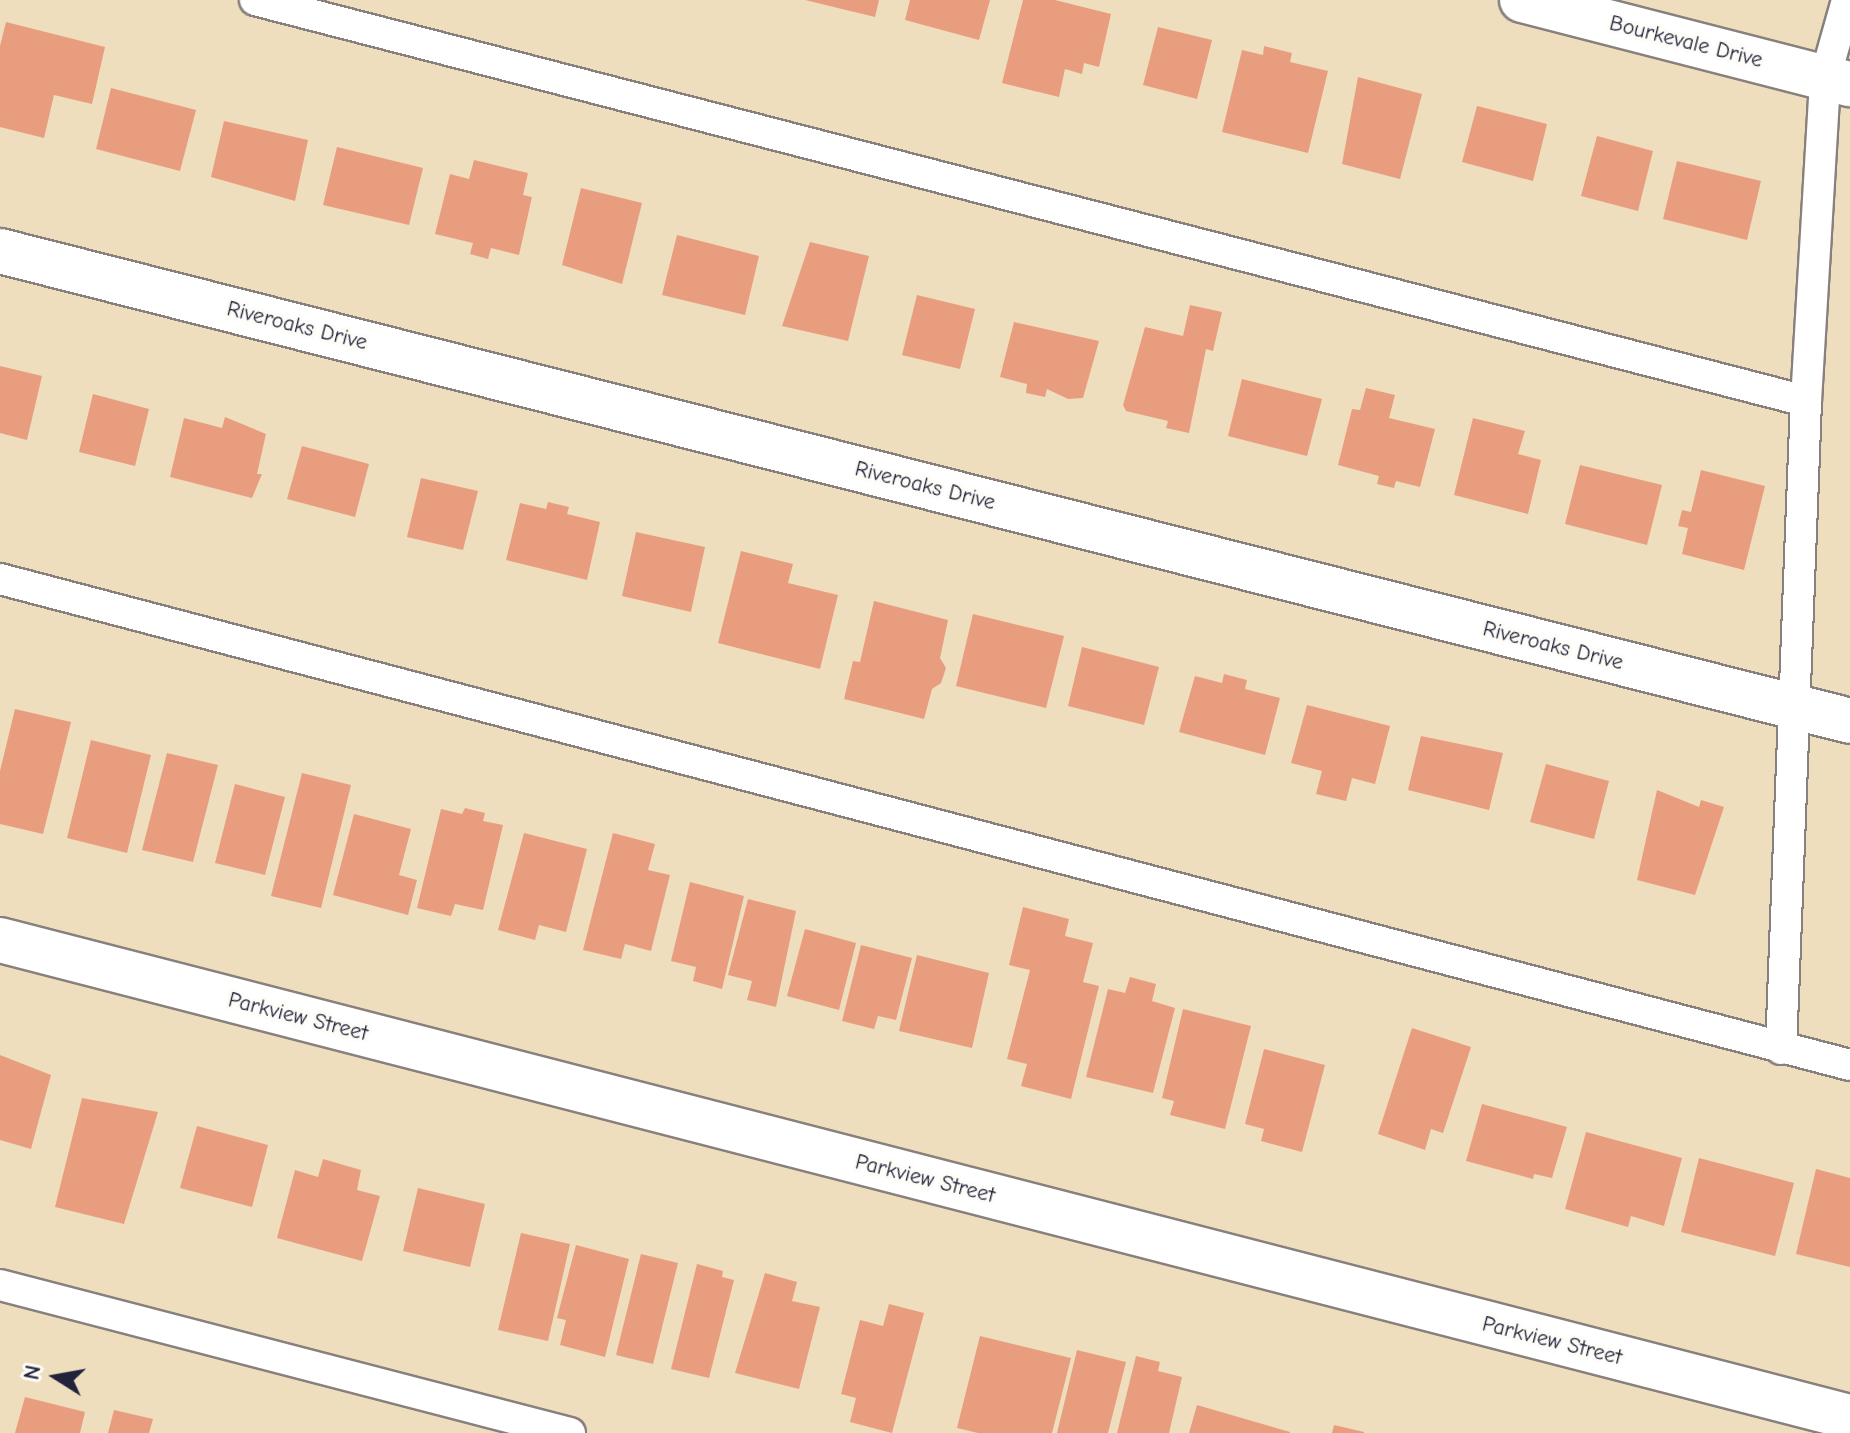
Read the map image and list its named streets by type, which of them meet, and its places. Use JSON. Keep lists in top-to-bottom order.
{
  "streets": {
    "street": ["Bourkevale Drive", "Riveroaks Drive", "Parkview Street"]
  },
  "north": "left"
}
